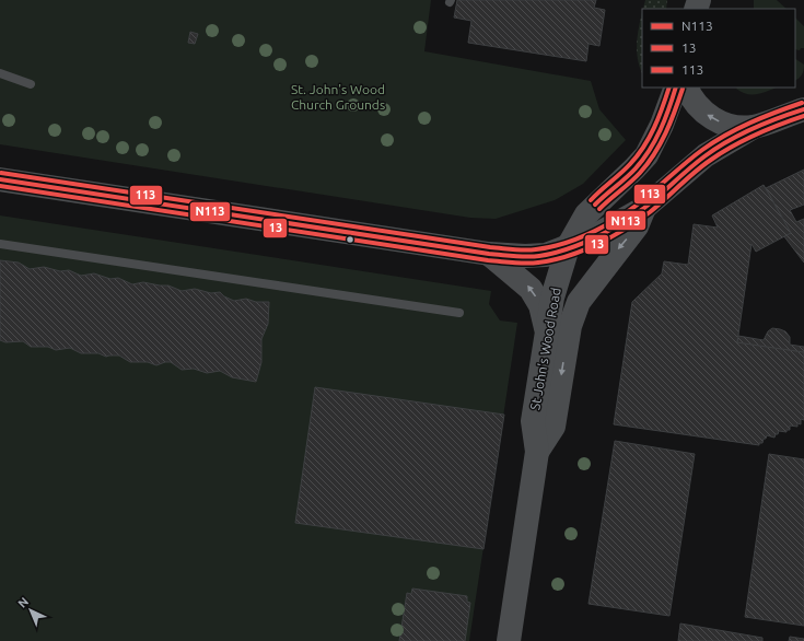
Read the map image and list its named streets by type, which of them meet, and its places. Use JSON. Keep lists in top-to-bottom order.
{
  "streets": {
    "highway": ["St John's Wood Road"]
  },
  "parks": ["St. John's Wood Church Grounds"],
  "lines": ["transit line N113", "transit line 113", "transit line 13"],
  "legend": ["N113", "13", "113"],
  "north": "top left"
}
